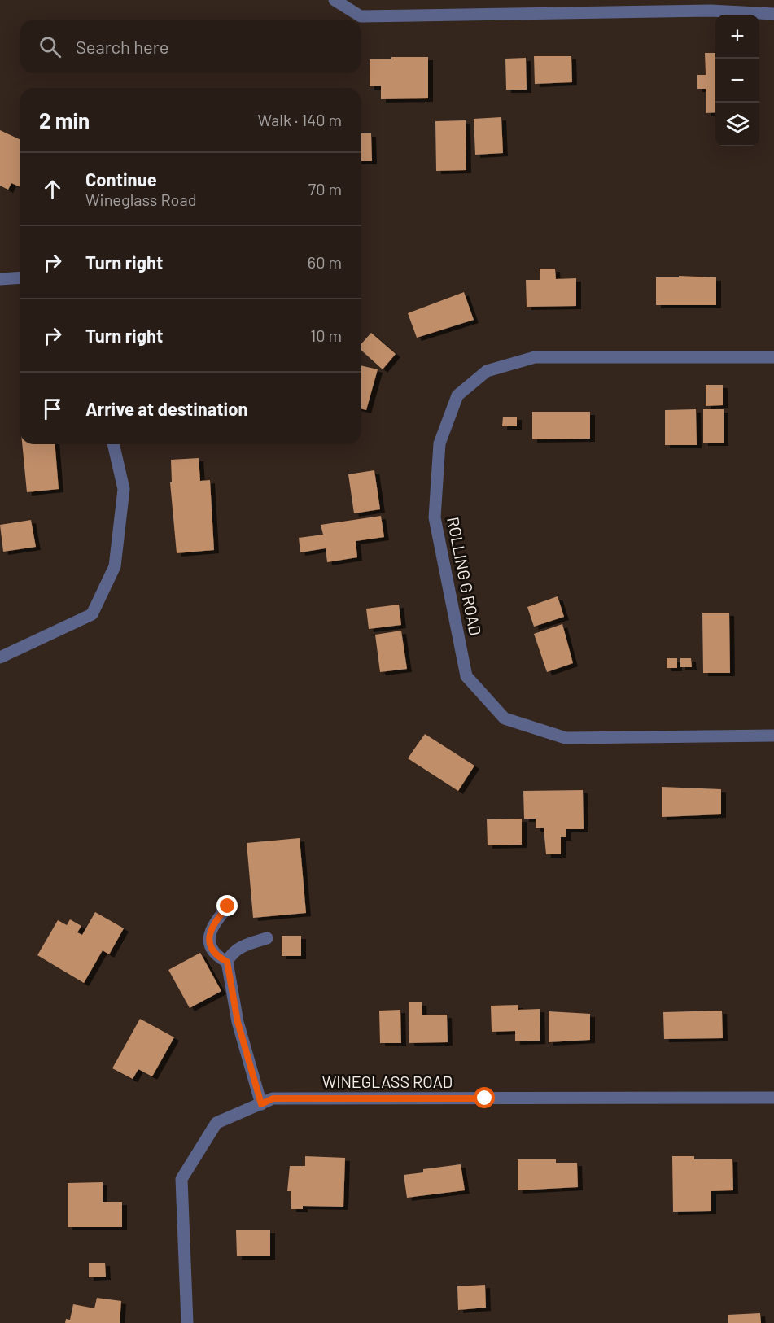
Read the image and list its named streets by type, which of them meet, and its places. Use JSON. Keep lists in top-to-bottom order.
{
  "streets": {
    "street": ["ROLLING G ROAD", "WINEGLASS ROAD"]
  },
  "page": {
    "map_buttons": ["+", "−"],
    "search": "Search here",
    "heading": ["2 min", "Walk · 140 m"],
    "list": [
      ["Continue", "Wineglass Road", "70 m"],
      ["Turn right", "60 m"],
      ["Turn right", "10 m"],
      "Arrive at destination"
    ]
  }
}
